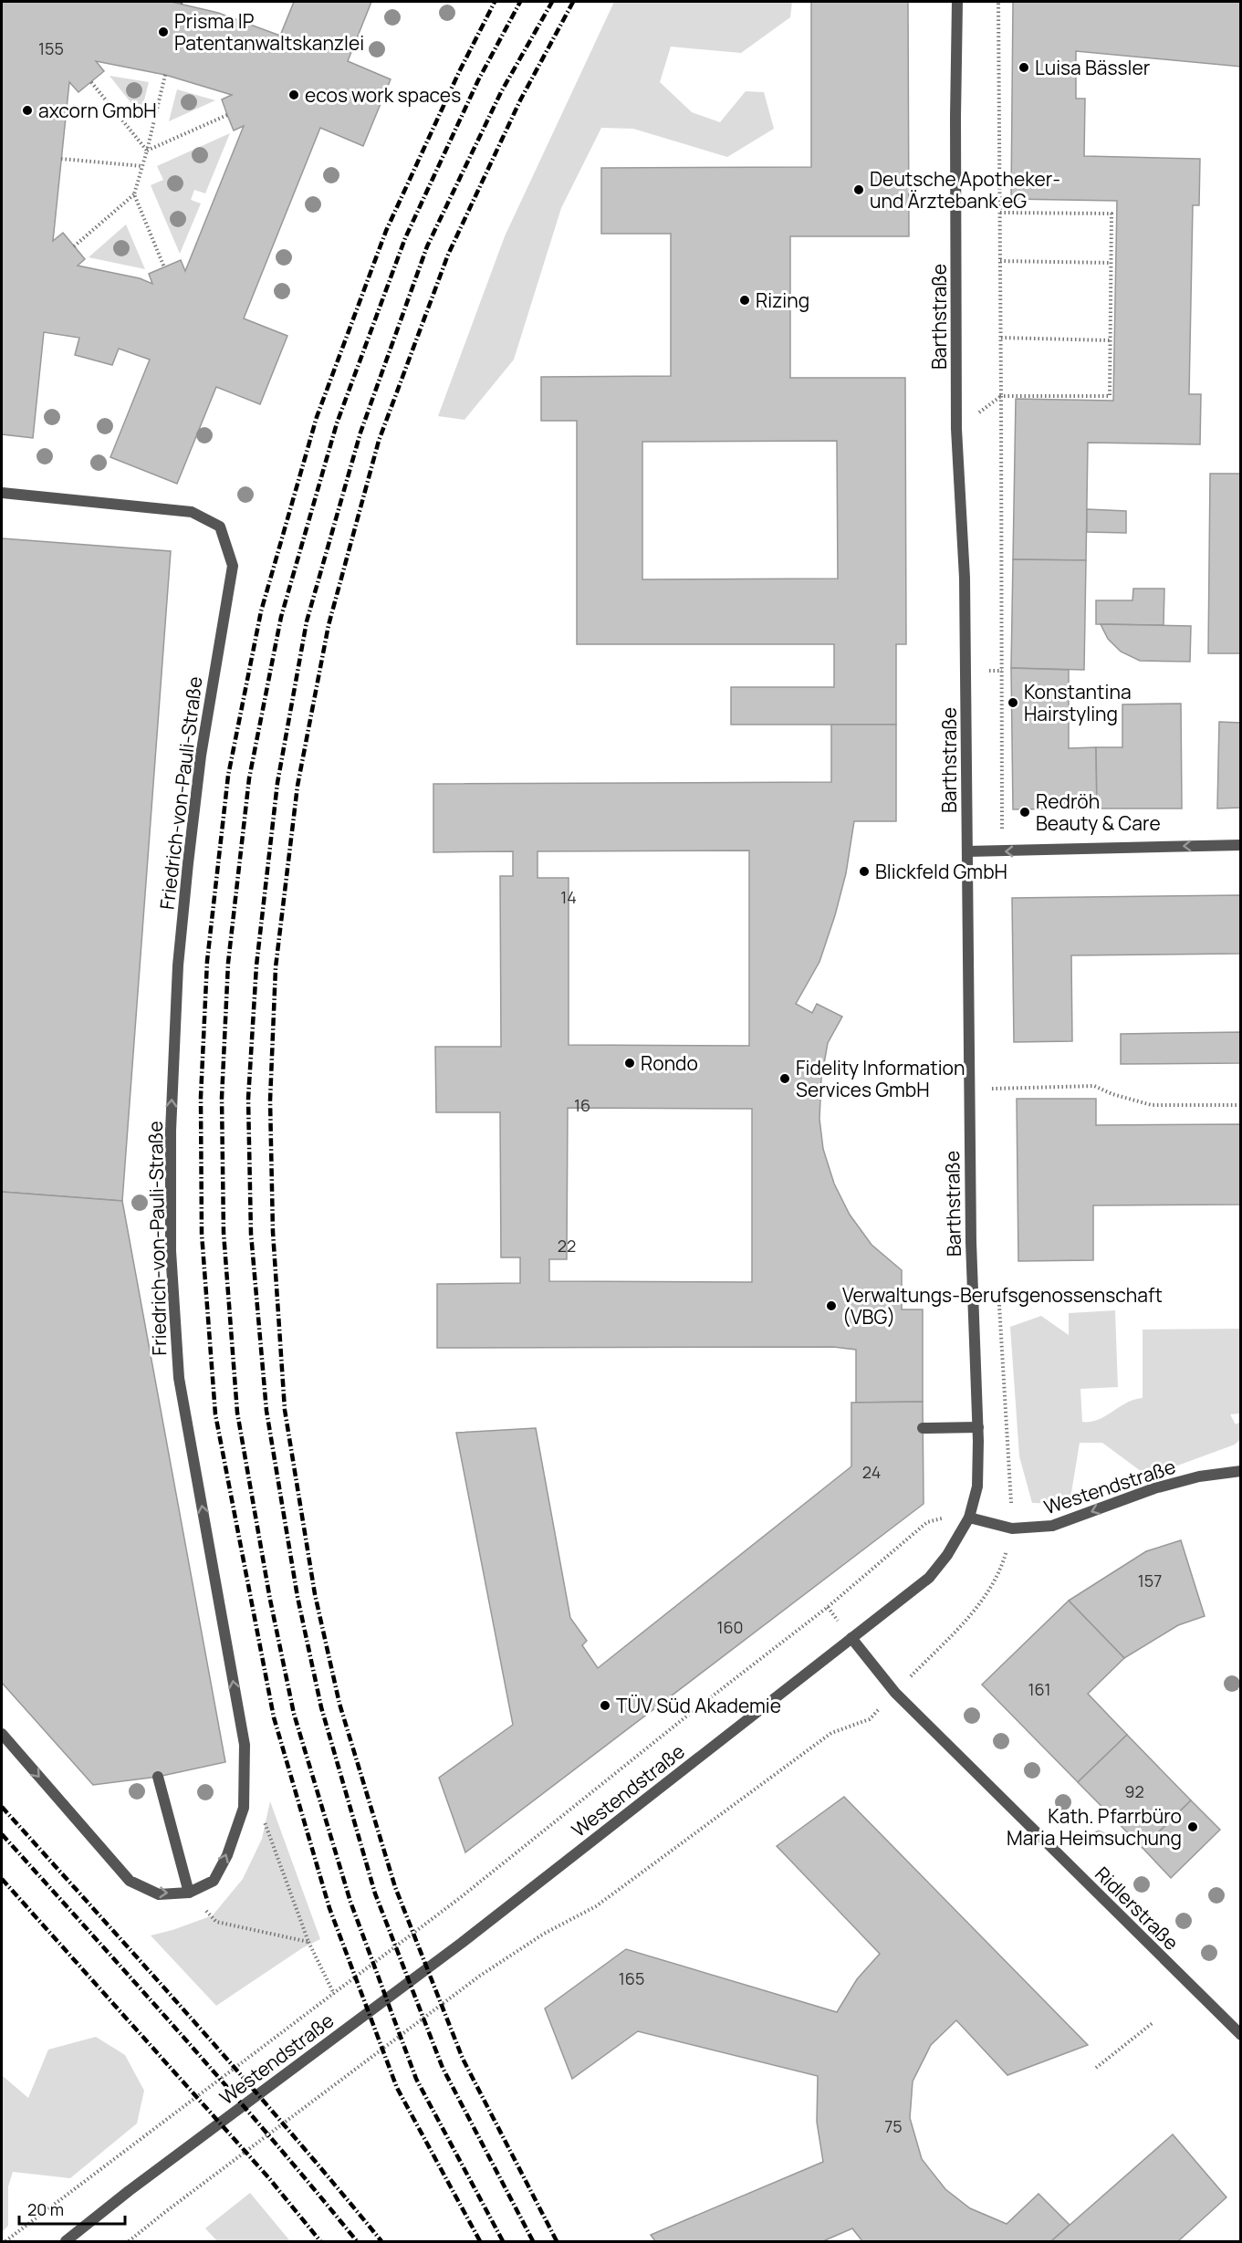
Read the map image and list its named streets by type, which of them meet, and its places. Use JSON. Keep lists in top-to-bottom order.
{
  "streets": {
    "street": [
      "Barthstraße",
      "Friedrich-von-Pauli-Straße",
      "Westendstraße",
      "Ridlerstraße"
    ]
  },
  "crossings": [
    ["Barthstraße", "Westendstraße"],
    ["Westendstraße", "Ridlerstraße"]
  ],
  "places": [
    "Prisma IP Patentanwaltskanzlei",
    "Luisa Bässler",
    "ecos work spaces",
    "axcorn GmbH",
    "Deutsche Apotheker- und Ärztebank eG",
    "Rizing",
    "Konstantina Hairstyling",
    "Redröh Beauty & Care",
    "Blickfeld GmbH",
    "Rondo",
    "Fidelity Information Services GmbH",
    "Verwaltungs-Berufsgenossenschaft (VBG)",
    "TÜV Süd Akademie",
    "Kath. Pfarrbüro Maria Heimsuchung"
  ],
  "house_numbers": [
    "155",
    "14",
    "16",
    "22",
    "24",
    "157",
    "160",
    "161",
    "92",
    "165",
    "75"
  ],
  "scale_bar": "20 m"
}
